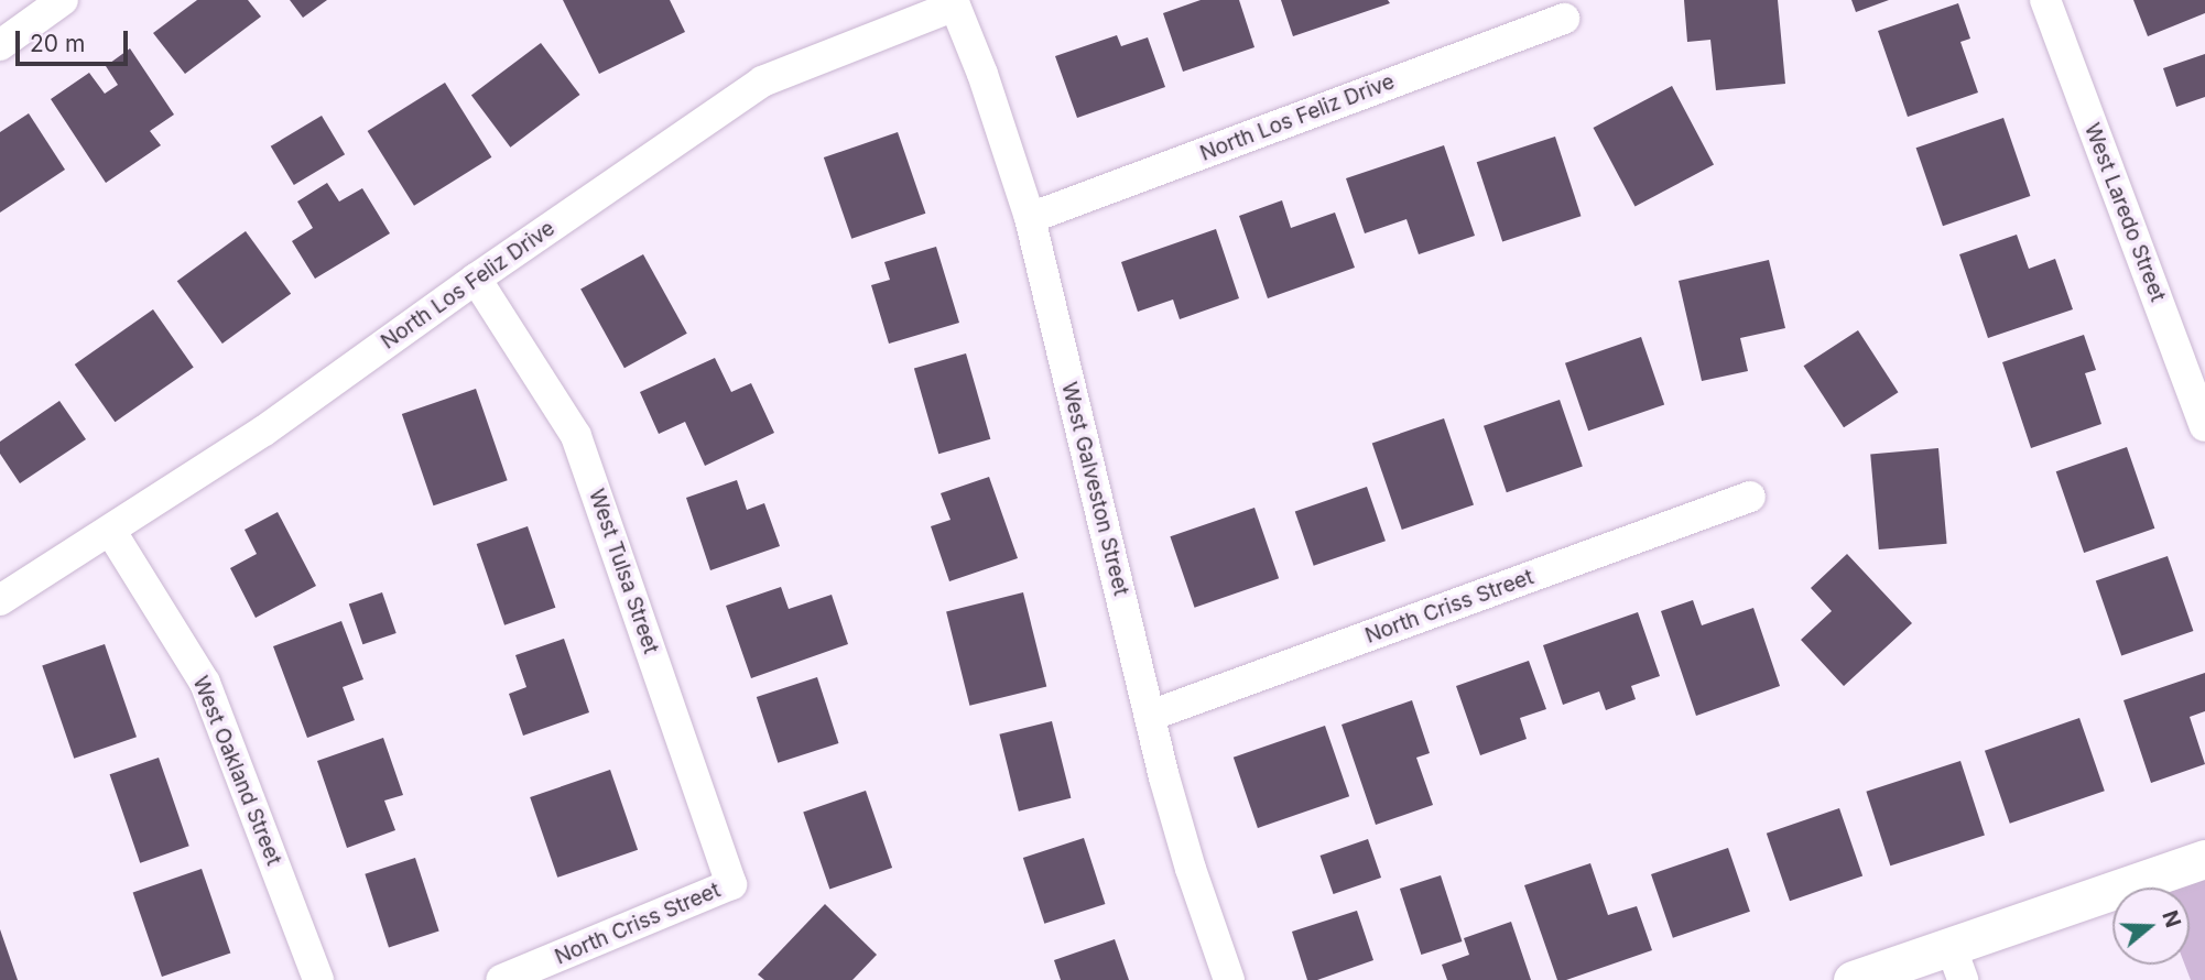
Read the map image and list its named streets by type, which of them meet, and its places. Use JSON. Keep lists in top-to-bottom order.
{
  "streets": {
    "street": [
      "North Los Feliz Drive",
      "West Laredo Street",
      "West Galveston Street",
      "West Tulsa Street",
      "North Criss Street",
      "West Oakland Street"
    ]
  },
  "crossings": [
    ["North Los Feliz Drive", "West Galveston Street"],
    ["North Los Feliz Drive", "West Tulsa Street"],
    ["North Los Feliz Drive", "West Oakland Street"],
    ["West Galveston Street", "North Criss Street"],
    ["West Tulsa Street", "North Criss Street"]
  ],
  "scale_bar": "20 m",
  "north": "right"
}
